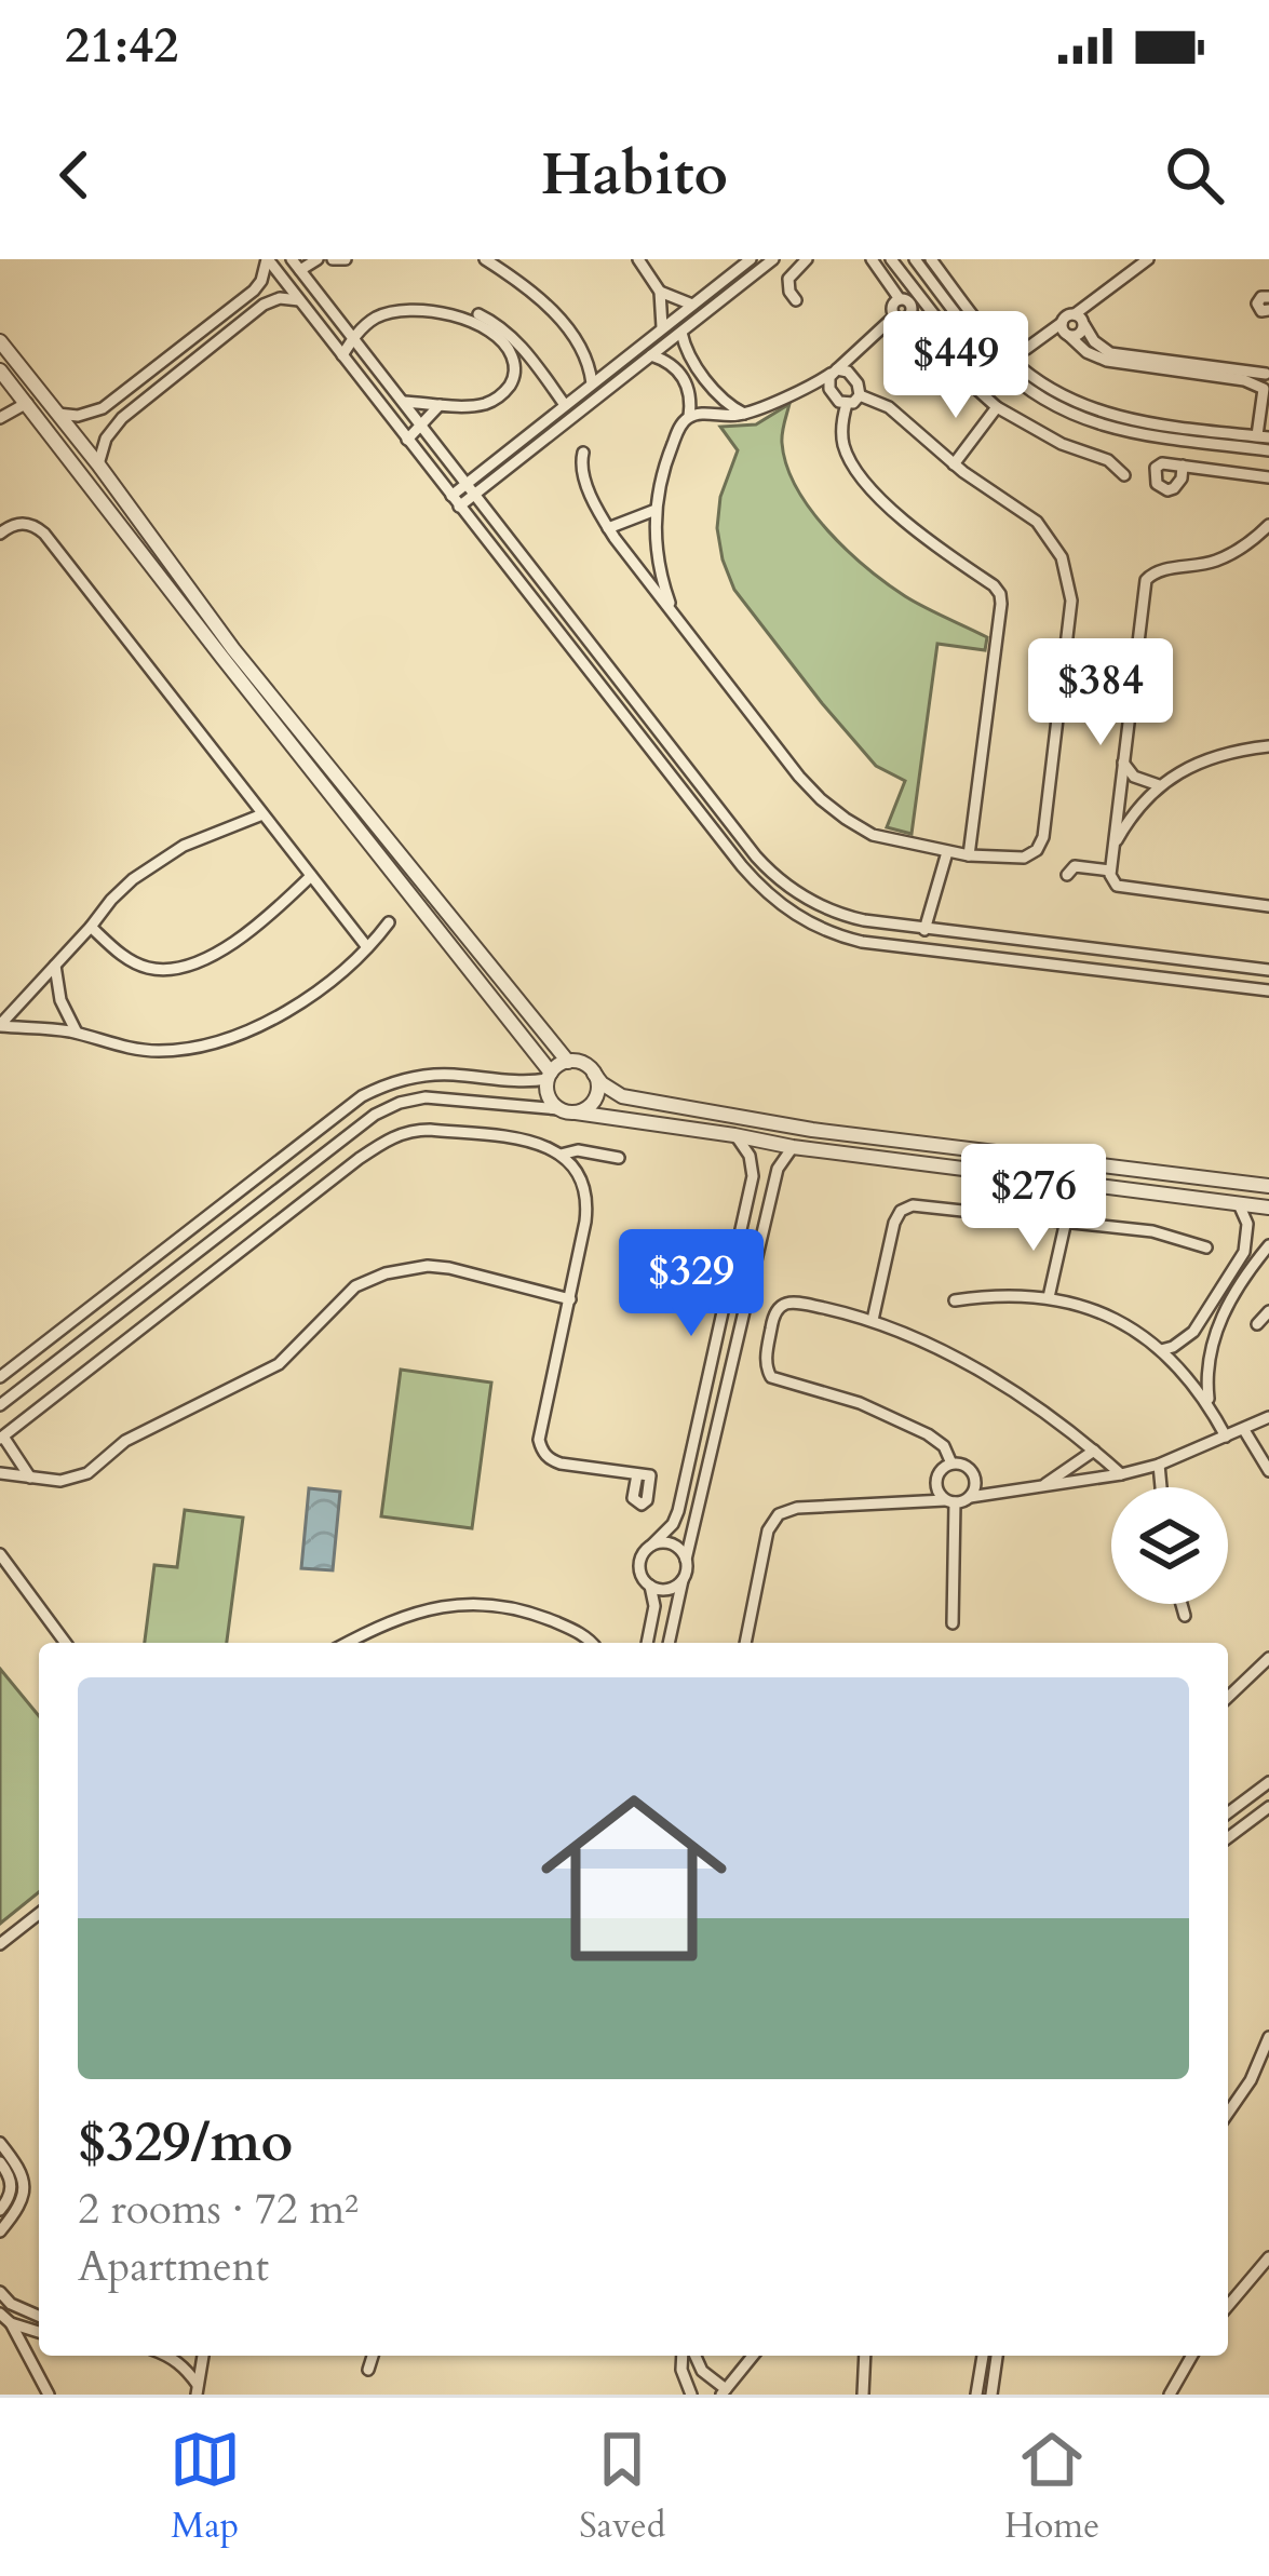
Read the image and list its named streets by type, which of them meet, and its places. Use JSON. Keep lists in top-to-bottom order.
{
  "page": {
    "status": "21:42",
    "header": "Habito",
    "price": [
      "$449",
      "$384",
      "$276",
      "$329"
    ],
    "list": [
      {
        "name": "$329/mo",
        "note": "2 rooms · 72 m² · Apartment"
      }
    ],
    "tabs": ["Map", "Saved", "Home"]
  }
}
